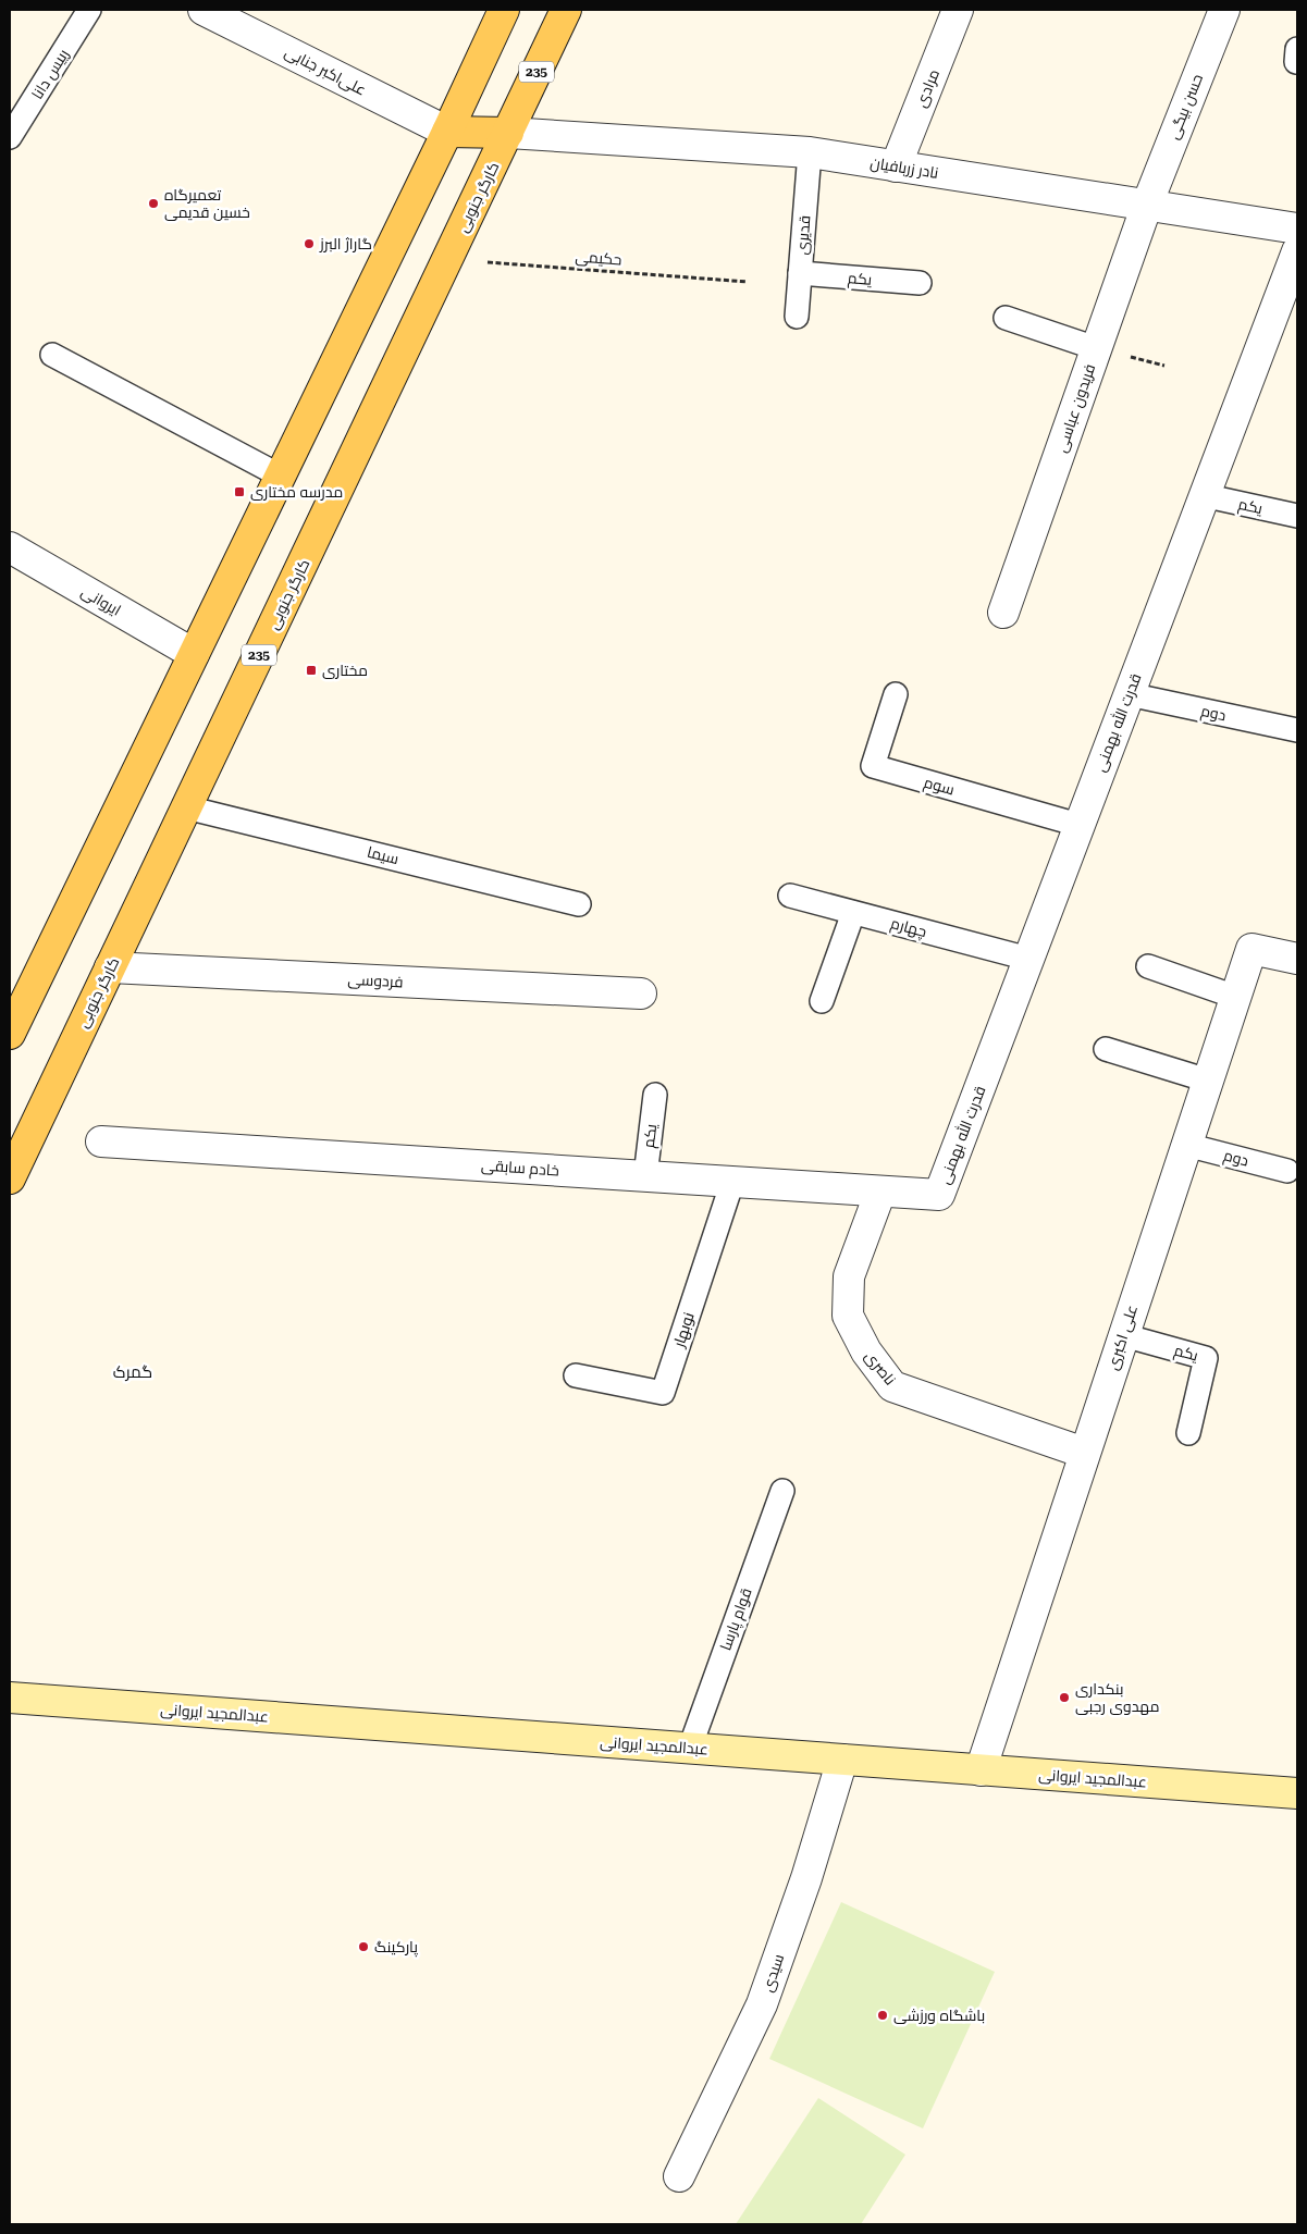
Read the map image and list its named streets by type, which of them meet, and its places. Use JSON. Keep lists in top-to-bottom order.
{
  "streets": {
    "main road": ["235", "کارگر جنوبی", "عبدالمجید ایروانی"],
    "street": [
      "علی‌اکبر جنابی",
      "مرادی",
      "حسن بیگی",
      "نادر زربافیان",
      "فریدون عباسی",
      "ایروانی",
      "قدرت الله بهمنی",
      "فردوسی",
      "خادم سابقی",
      "علی اکبری",
      "ناصری",
      "سیدی"
    ],
    "lane": [
      "رییس دانا",
      "قدیری",
      "یکم",
      "دوم",
      "سوم",
      "سیما",
      "چهارم",
      "نوبهار",
      "قوام پارسا"
    ],
    "path": ["حکیمی"]
  },
  "crossings": [
    ["مرادی", "نادر زربافیان"],
    ["حسن بیگی", "نادر زربافیان"],
    ["حسن بیگی", "فریدون عباسی"],
    ["نادر زربافیان", "کارگر جنوبی"],
    ["نادر زربافیان", "قدیری"],
    ["نادر زربافیان", "فریدون عباسی"],
    ["کارگر جنوبی", "حکیمی"],
    ["کارگر جنوبی", "سیما"],
    ["کارگر جنوبی", "فردوسی"],
    ["قدیری", "یکم"],
    ["یکم", "قدرت الله بهمنی"],
    ["یکم", "خادم سابقی"],
    ["یکم", "علی اکبری"],
    ["دوم", "قدرت الله بهمنی"],
    ["دوم", "علی اکبری"],
    ["قدرت الله بهمنی", "سوم"],
    ["قدرت الله بهمنی", "چهارم"],
    ["قدرت الله بهمنی", "خادم سابقی"],
    ["خادم سابقی", "نوبهار"],
    ["خادم سابقی", "ناصری"],
    ["علی اکبری", "ناصری"],
    ["علی اکبری", "عبدالمجید ایروانی"],
    ["قوام پارسا", "عبدالمجید ایروانی"],
    ["عبدالمجید ایروانی", "سیدی"]
  ],
  "districts": ["گمرک"],
  "places": {
    "other": [
      "تعمیرگاه خسین قدیمی",
      "گاراژ البرز",
      "بنکداری مهدوی رجبی",
      "پارکینگ",
      "باشگاه ورزشی"
    ],
    "transit": ["مدرسه مختاری", "مختاری"]
  }
}
